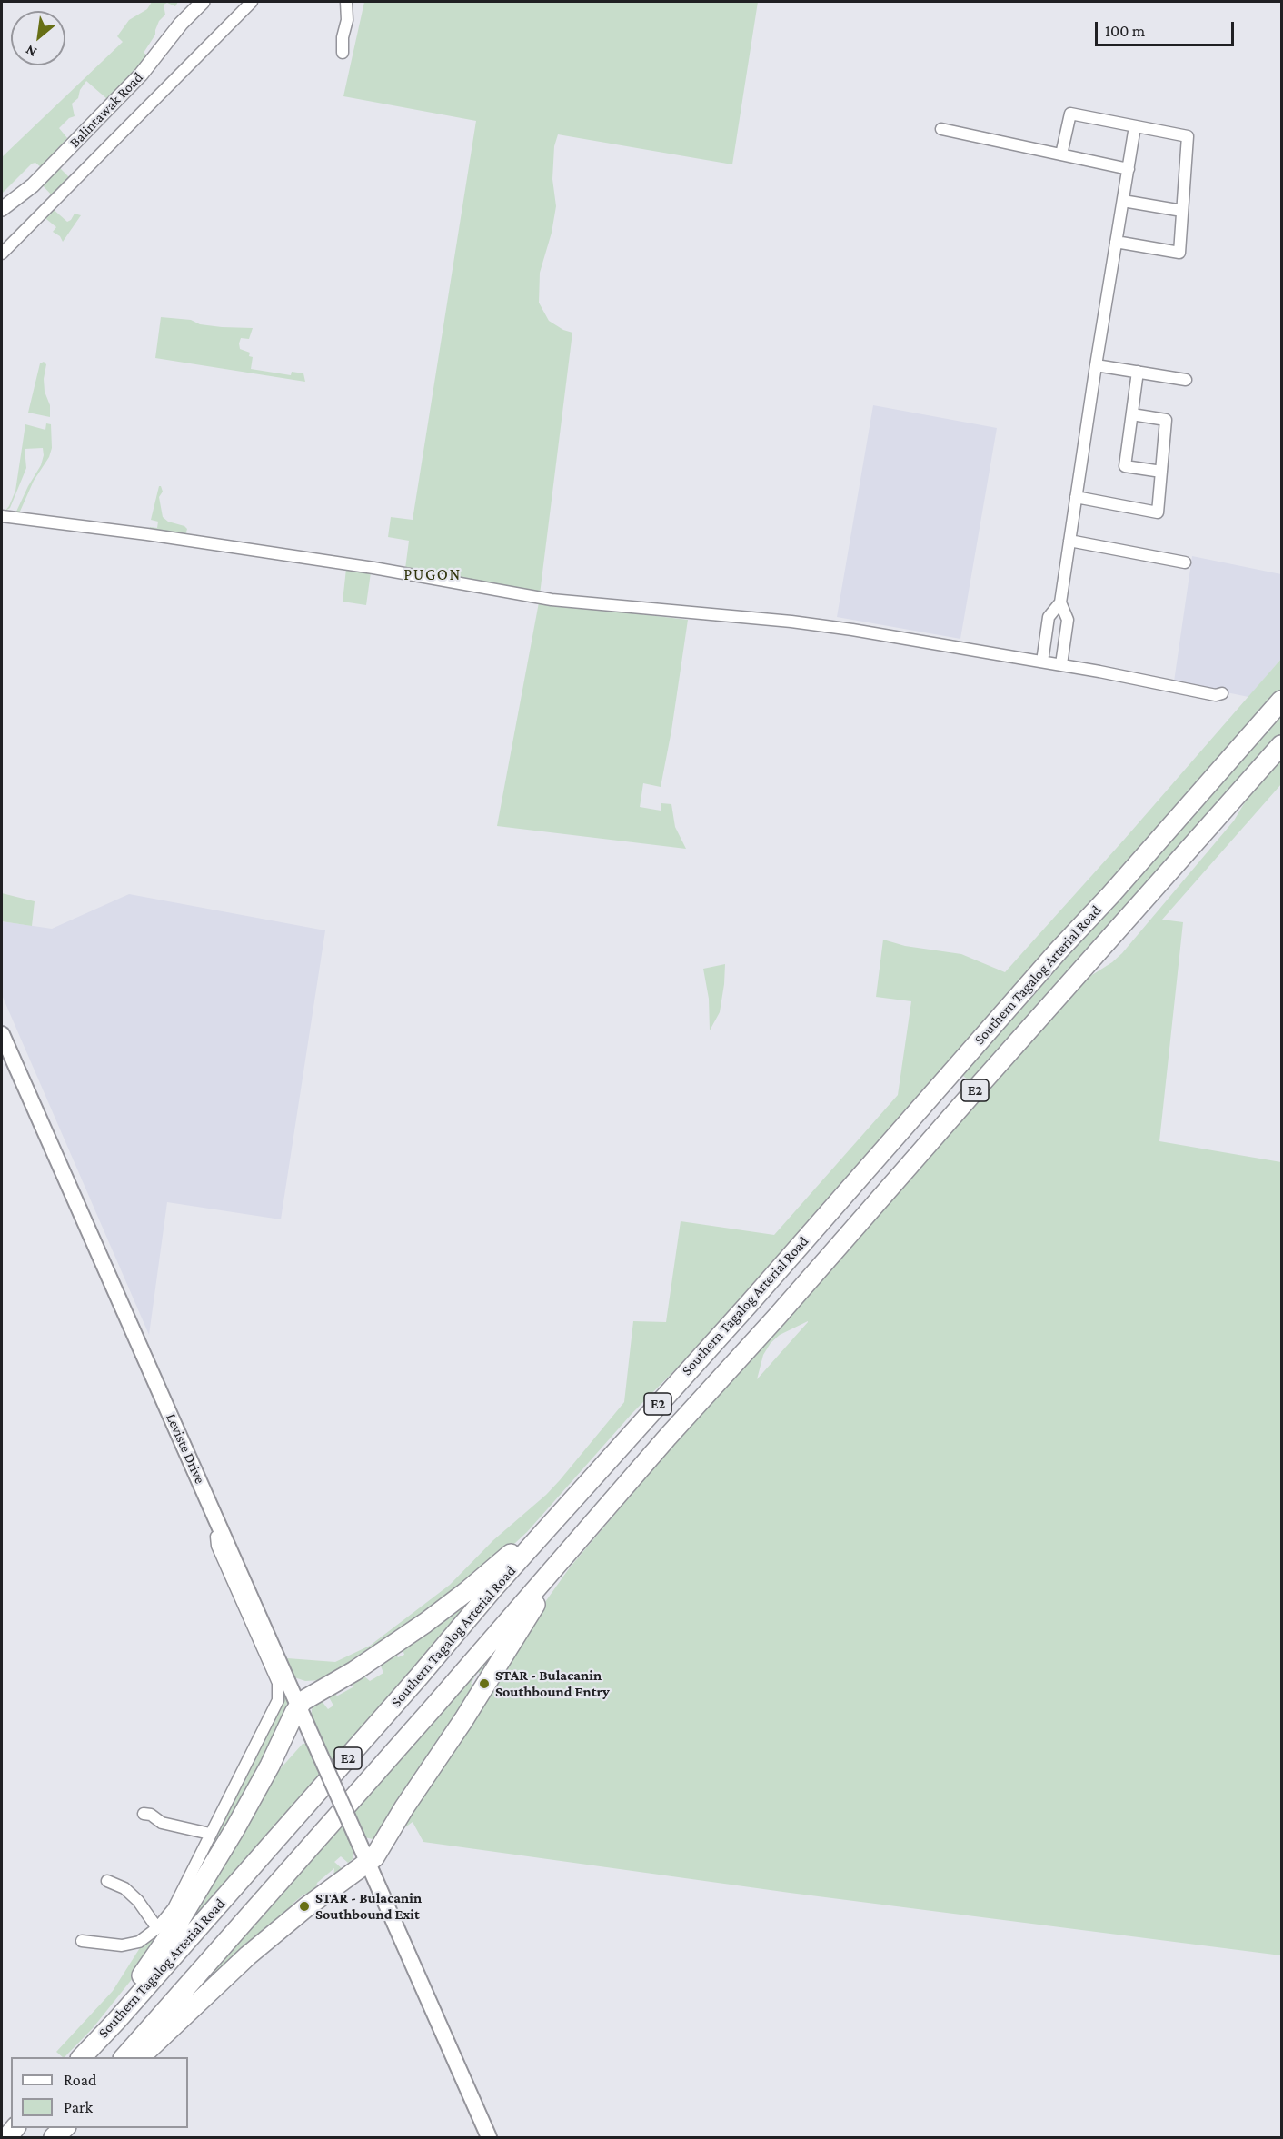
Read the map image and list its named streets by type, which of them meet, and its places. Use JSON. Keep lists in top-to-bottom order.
{
  "streets": {
    "highway": ["Southern Tagalog Arterial Road", "E2"],
    "main road": ["Leviste Drive"],
    "street": ["Balintawak Road"]
  },
  "districts": ["PUGON"],
  "places": ["STAR - Bulacanin Southbound Entry", "STAR - Bulacanin Southbound Exit"],
  "legend": ["Road", "Park"],
  "scale_bar": "100 m",
  "north": "bottom left"
}
